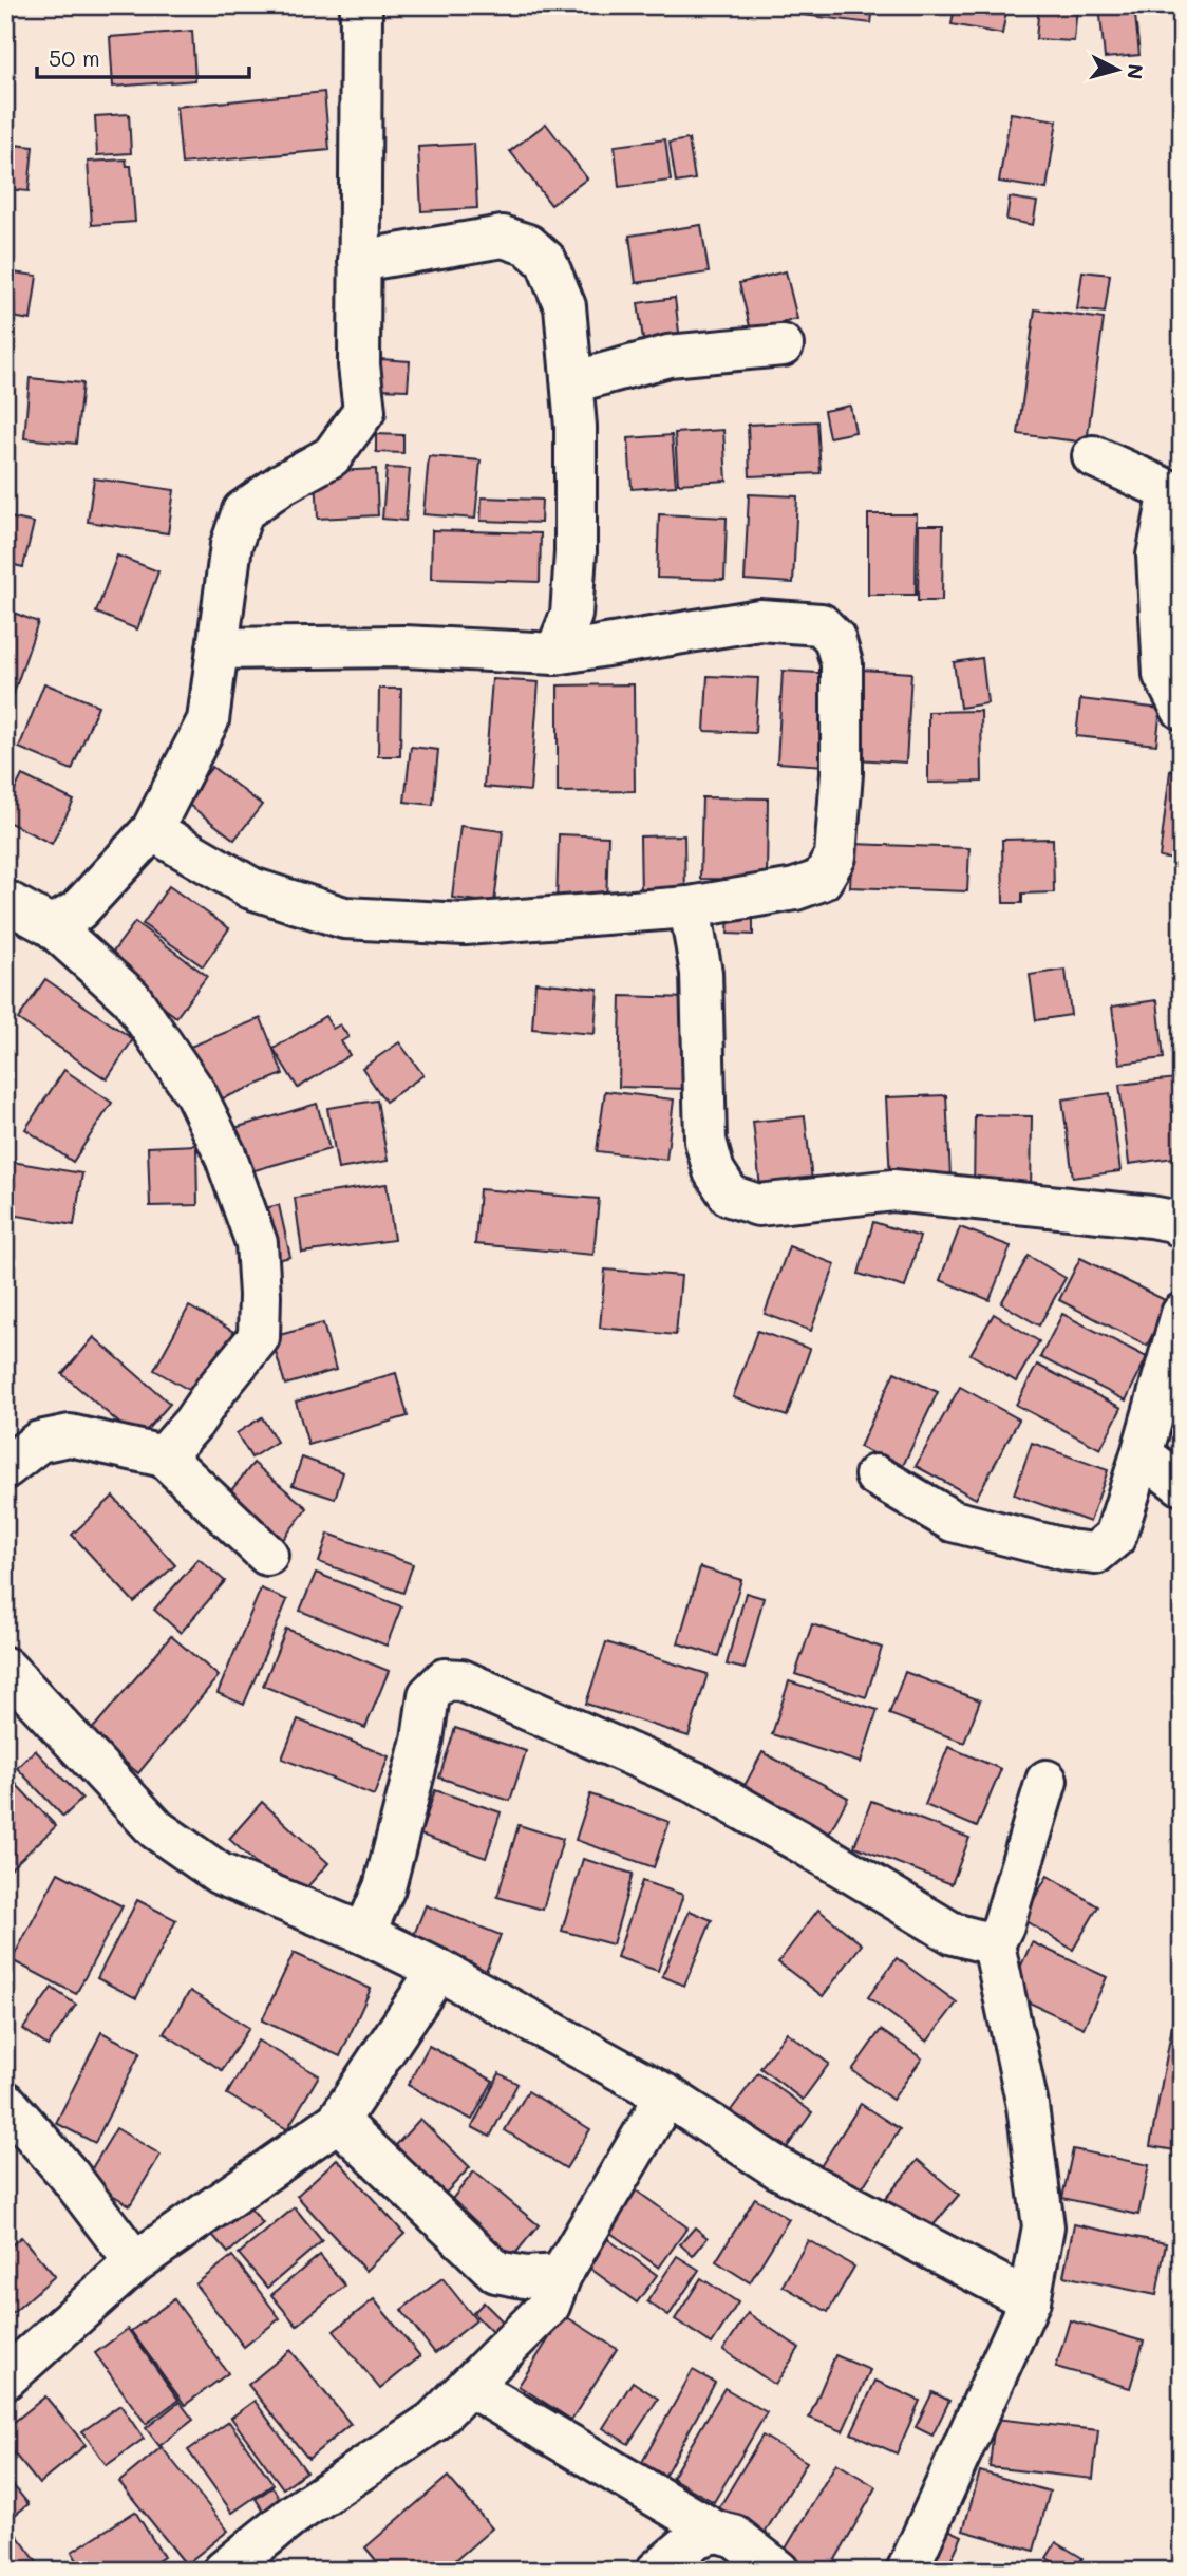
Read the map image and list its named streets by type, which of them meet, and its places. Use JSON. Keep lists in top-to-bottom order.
{
  "scale_bar": "50 m",
  "north": "right"
}
